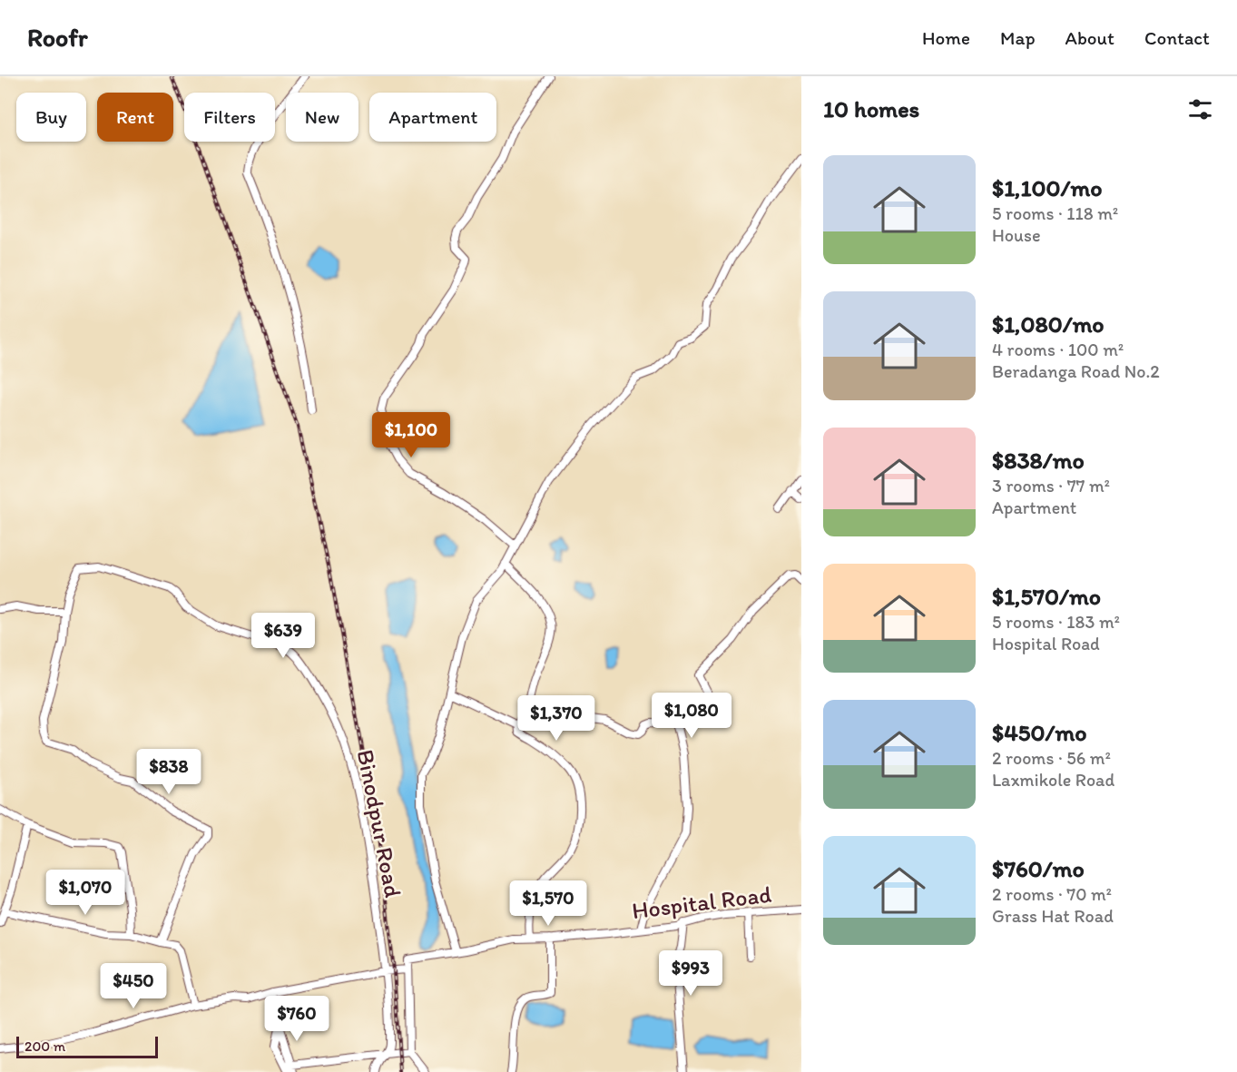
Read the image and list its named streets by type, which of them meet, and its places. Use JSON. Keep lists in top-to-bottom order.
{
  "streets": {
    "street": ["Binodpur Road", "Hospital Road"]
  },
  "scale_bar": "200 m",
  "page": {
    "header": "Roofr",
    "nav": [
      "Home",
      "Map",
      "About",
      "Contact"
    ],
    "heading": "10 homes",
    "chip": [
      "Buy",
      "Rent",
      "Filters",
      "New",
      "Apartment"
    ],
    "list": [
      {
        "name": "$1,100/mo",
        "note": "5 rooms · 118 m² · House"
      },
      {
        "name": "$1,080/mo",
        "note": "4 rooms · 100 m² · Beradanga Road No.2"
      },
      {
        "name": "$838/mo",
        "note": "3 rooms · 77 m² · Apartment"
      },
      {
        "name": "$1,570/mo",
        "note": "5 rooms · 183 m² · Hospital Road"
      },
      {
        "name": "$450/mo",
        "note": "2 rooms · 56 m² · Laxmikole Road"
      },
      {
        "name": "$760/mo",
        "note": "2 rooms · 70 m² · Grass Hat Road"
      }
    ],
    "price": [
      "$1,100",
      "$639",
      "$1,080",
      "$1,370",
      "$838",
      "$1,070",
      "$1,570",
      "$993",
      "$450",
      "$760"
    ],
    "scale": "200 m"
  }
}
